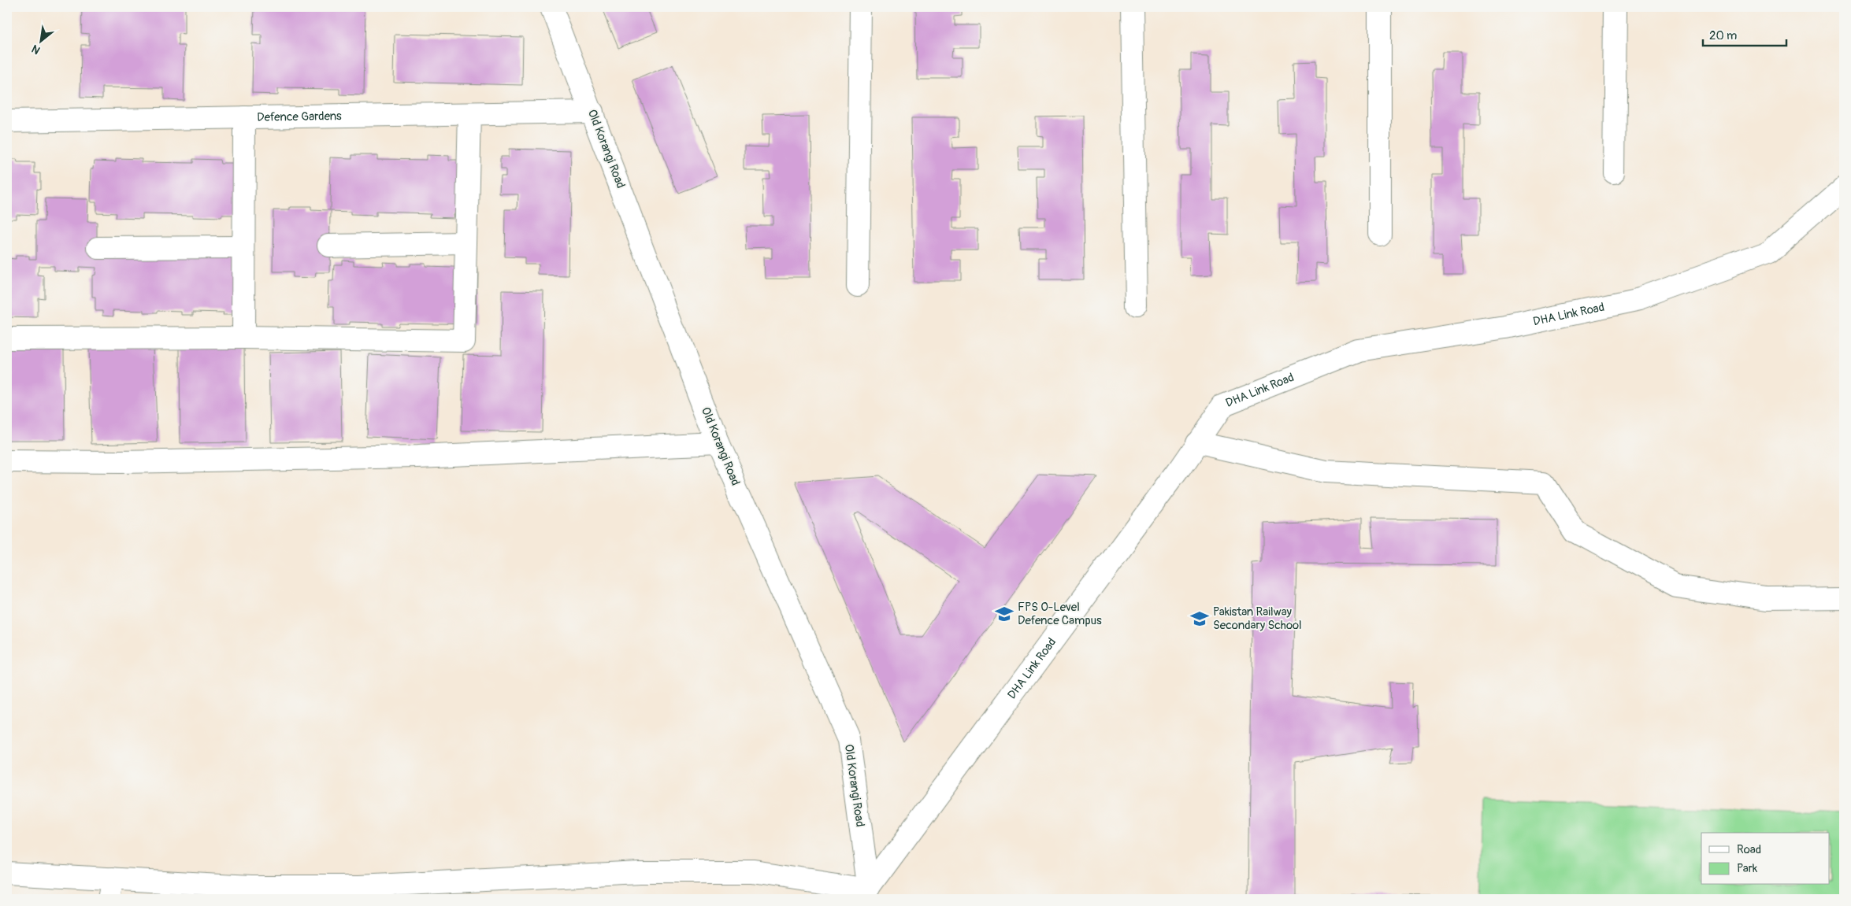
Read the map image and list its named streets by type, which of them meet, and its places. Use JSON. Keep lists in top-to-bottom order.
{
  "streets": {
    "street": ["Defence Gardens", "Old Korangi Road", "DHA Link Road"]
  },
  "crossings": [
    ["Defence Gardens", "Old Korangi Road"],
    ["Old Korangi Road", "DHA Link Road"]
  ],
  "places": {
    "school or university": ["FPS O-Level Defence Campus", "Pakistan Railway Secondary School"]
  },
  "legend": ["Road", "Park"],
  "scale_bar": "20 m",
  "north": "bottom left"
}
